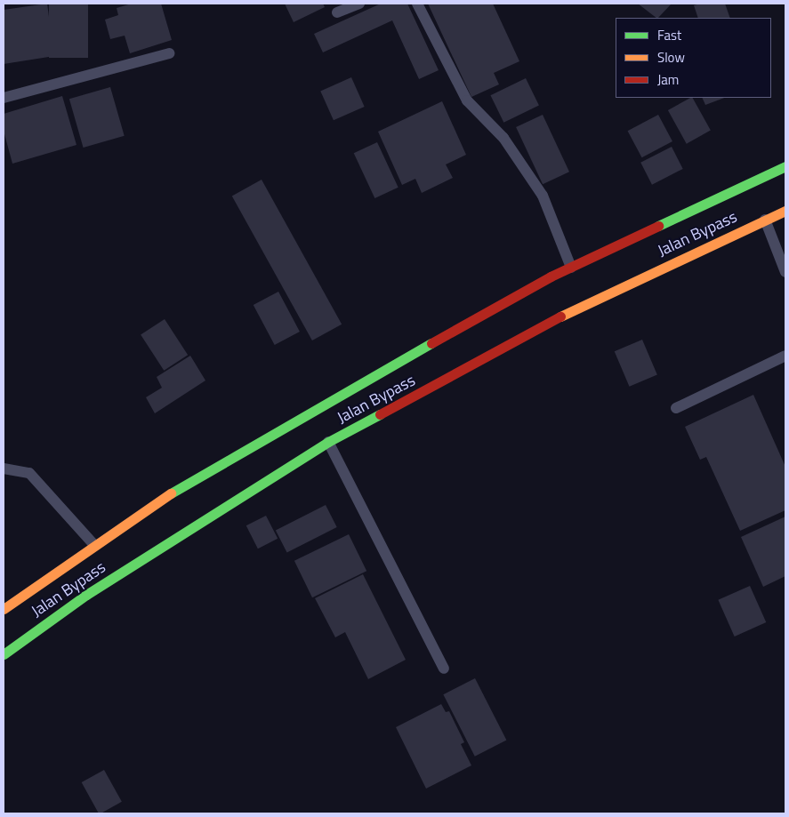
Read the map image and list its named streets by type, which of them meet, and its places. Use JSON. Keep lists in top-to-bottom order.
{
  "streets": {
    "highway": ["Jalan Bypass"]
  },
  "legend": ["Fast", "Slow", "Jam"]
}
